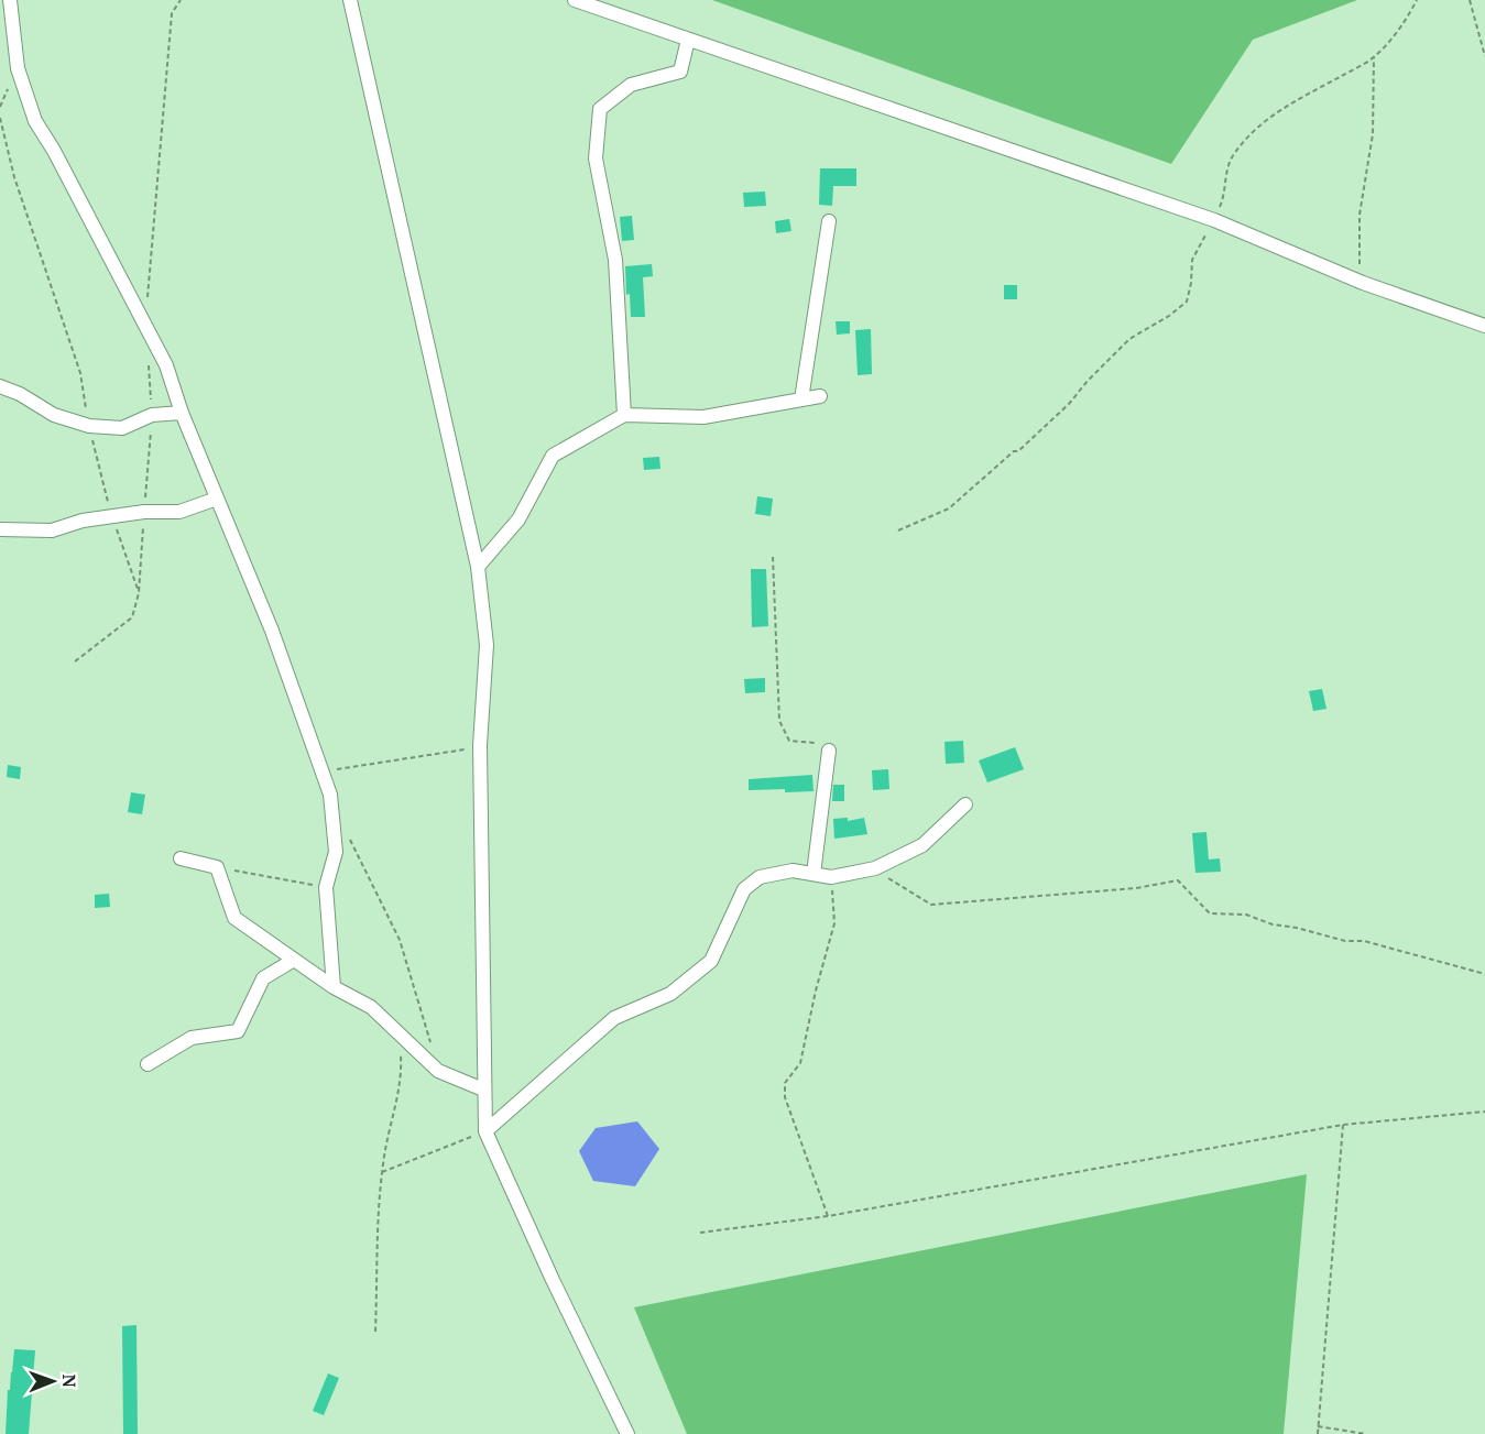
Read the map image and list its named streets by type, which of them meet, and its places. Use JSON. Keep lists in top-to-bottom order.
{
  "north": "right"
}
